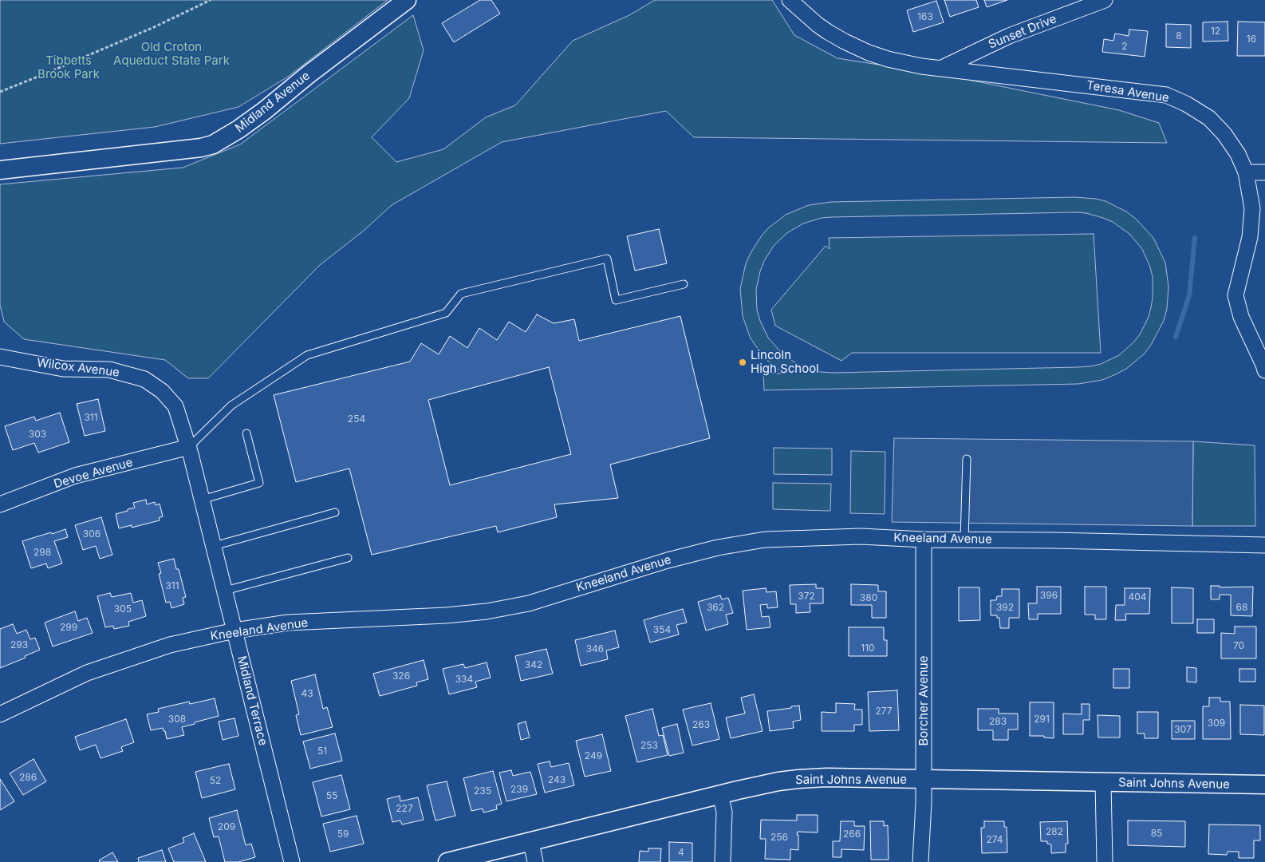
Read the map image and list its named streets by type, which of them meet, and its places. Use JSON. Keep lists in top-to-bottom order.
{
  "streets": {
    "street": [
      "Sunset Drive",
      "Teresa Avenue",
      "Midland Avenue",
      "Wilcox Avenue",
      "Devoe Avenue",
      "Kneeland Avenue",
      "Midland Terrace",
      "Borcher Avenue",
      "Saint Johns Avenue"
    ]
  },
  "crossings": [
    ["Sunset Drive", "Teresa Avenue"],
    ["Wilcox Avenue", "Devoe Avenue"],
    ["Wilcox Avenue", "Midland Terrace"],
    ["Devoe Avenue", "Midland Terrace"],
    ["Kneeland Avenue", "Midland Terrace"],
    ["Kneeland Avenue", "Borcher Avenue"],
    ["Borcher Avenue", "Saint Johns Avenue"]
  ],
  "parks": ["Old Croton Aqueduct State Park", "Tibbetts Brook Park"],
  "places": ["Lincoln High School"],
  "house_numbers": [
    "163",
    "12",
    "8",
    "16",
    "2",
    "311",
    "254",
    "303",
    "306",
    "298",
    "311",
    "396",
    "372",
    "404",
    "380",
    "362",
    "392",
    "68",
    "305",
    "299",
    "354",
    "293",
    "70",
    "110",
    "346",
    "342",
    "326",
    "334",
    "43",
    "277",
    "308",
    "291",
    "283",
    "309",
    "263",
    "307",
    "253",
    "51",
    "249",
    "286",
    "243",
    "52",
    "239",
    "235",
    "55",
    "227",
    "209",
    "282",
    "85",
    "59",
    "266",
    "256",
    "274",
    "4"
  ]
}
